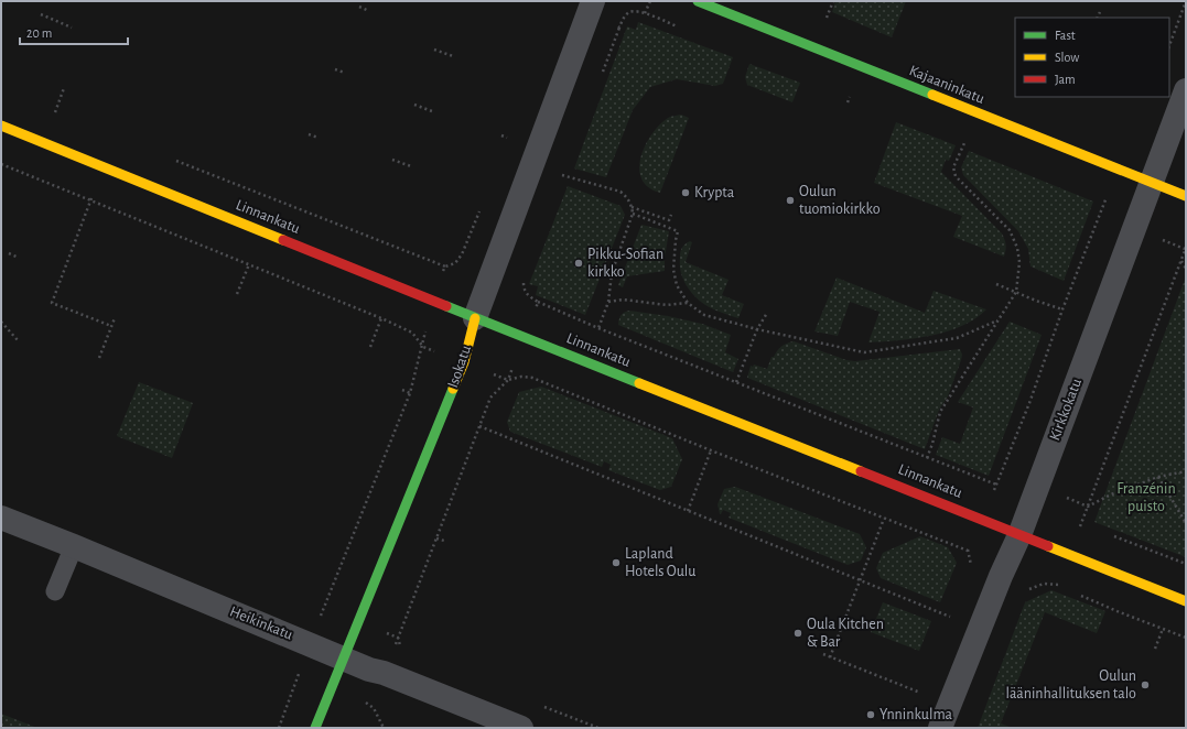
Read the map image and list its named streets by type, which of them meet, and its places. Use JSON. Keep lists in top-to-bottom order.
{
  "streets": {
    "main road": ["Kajaaninkatu", "Linnankatu", "Isokatu"],
    "street": ["Kirkkokatu", "Heikinkatu"]
  },
  "crossings": [
    ["Kajaaninkatu", "Kirkkokatu"],
    ["Linnankatu", "Isokatu"],
    ["Linnankatu", "Kirkkokatu"],
    ["Isokatu", "Heikinkatu"]
  ],
  "parks": ["Franzénin puisto"],
  "places": [
    "Krypta",
    "Oulun tuomiokirkko",
    "Pikku-Sofian kirkko",
    "Lapland Hotels Oulu",
    "Oula Kitchen & Bar",
    "Oulun lääninhallituksen talo",
    "Ynninkulma"
  ],
  "legend": ["Fast", "Slow", "Jam"],
  "scale_bar": "20 m"
}
